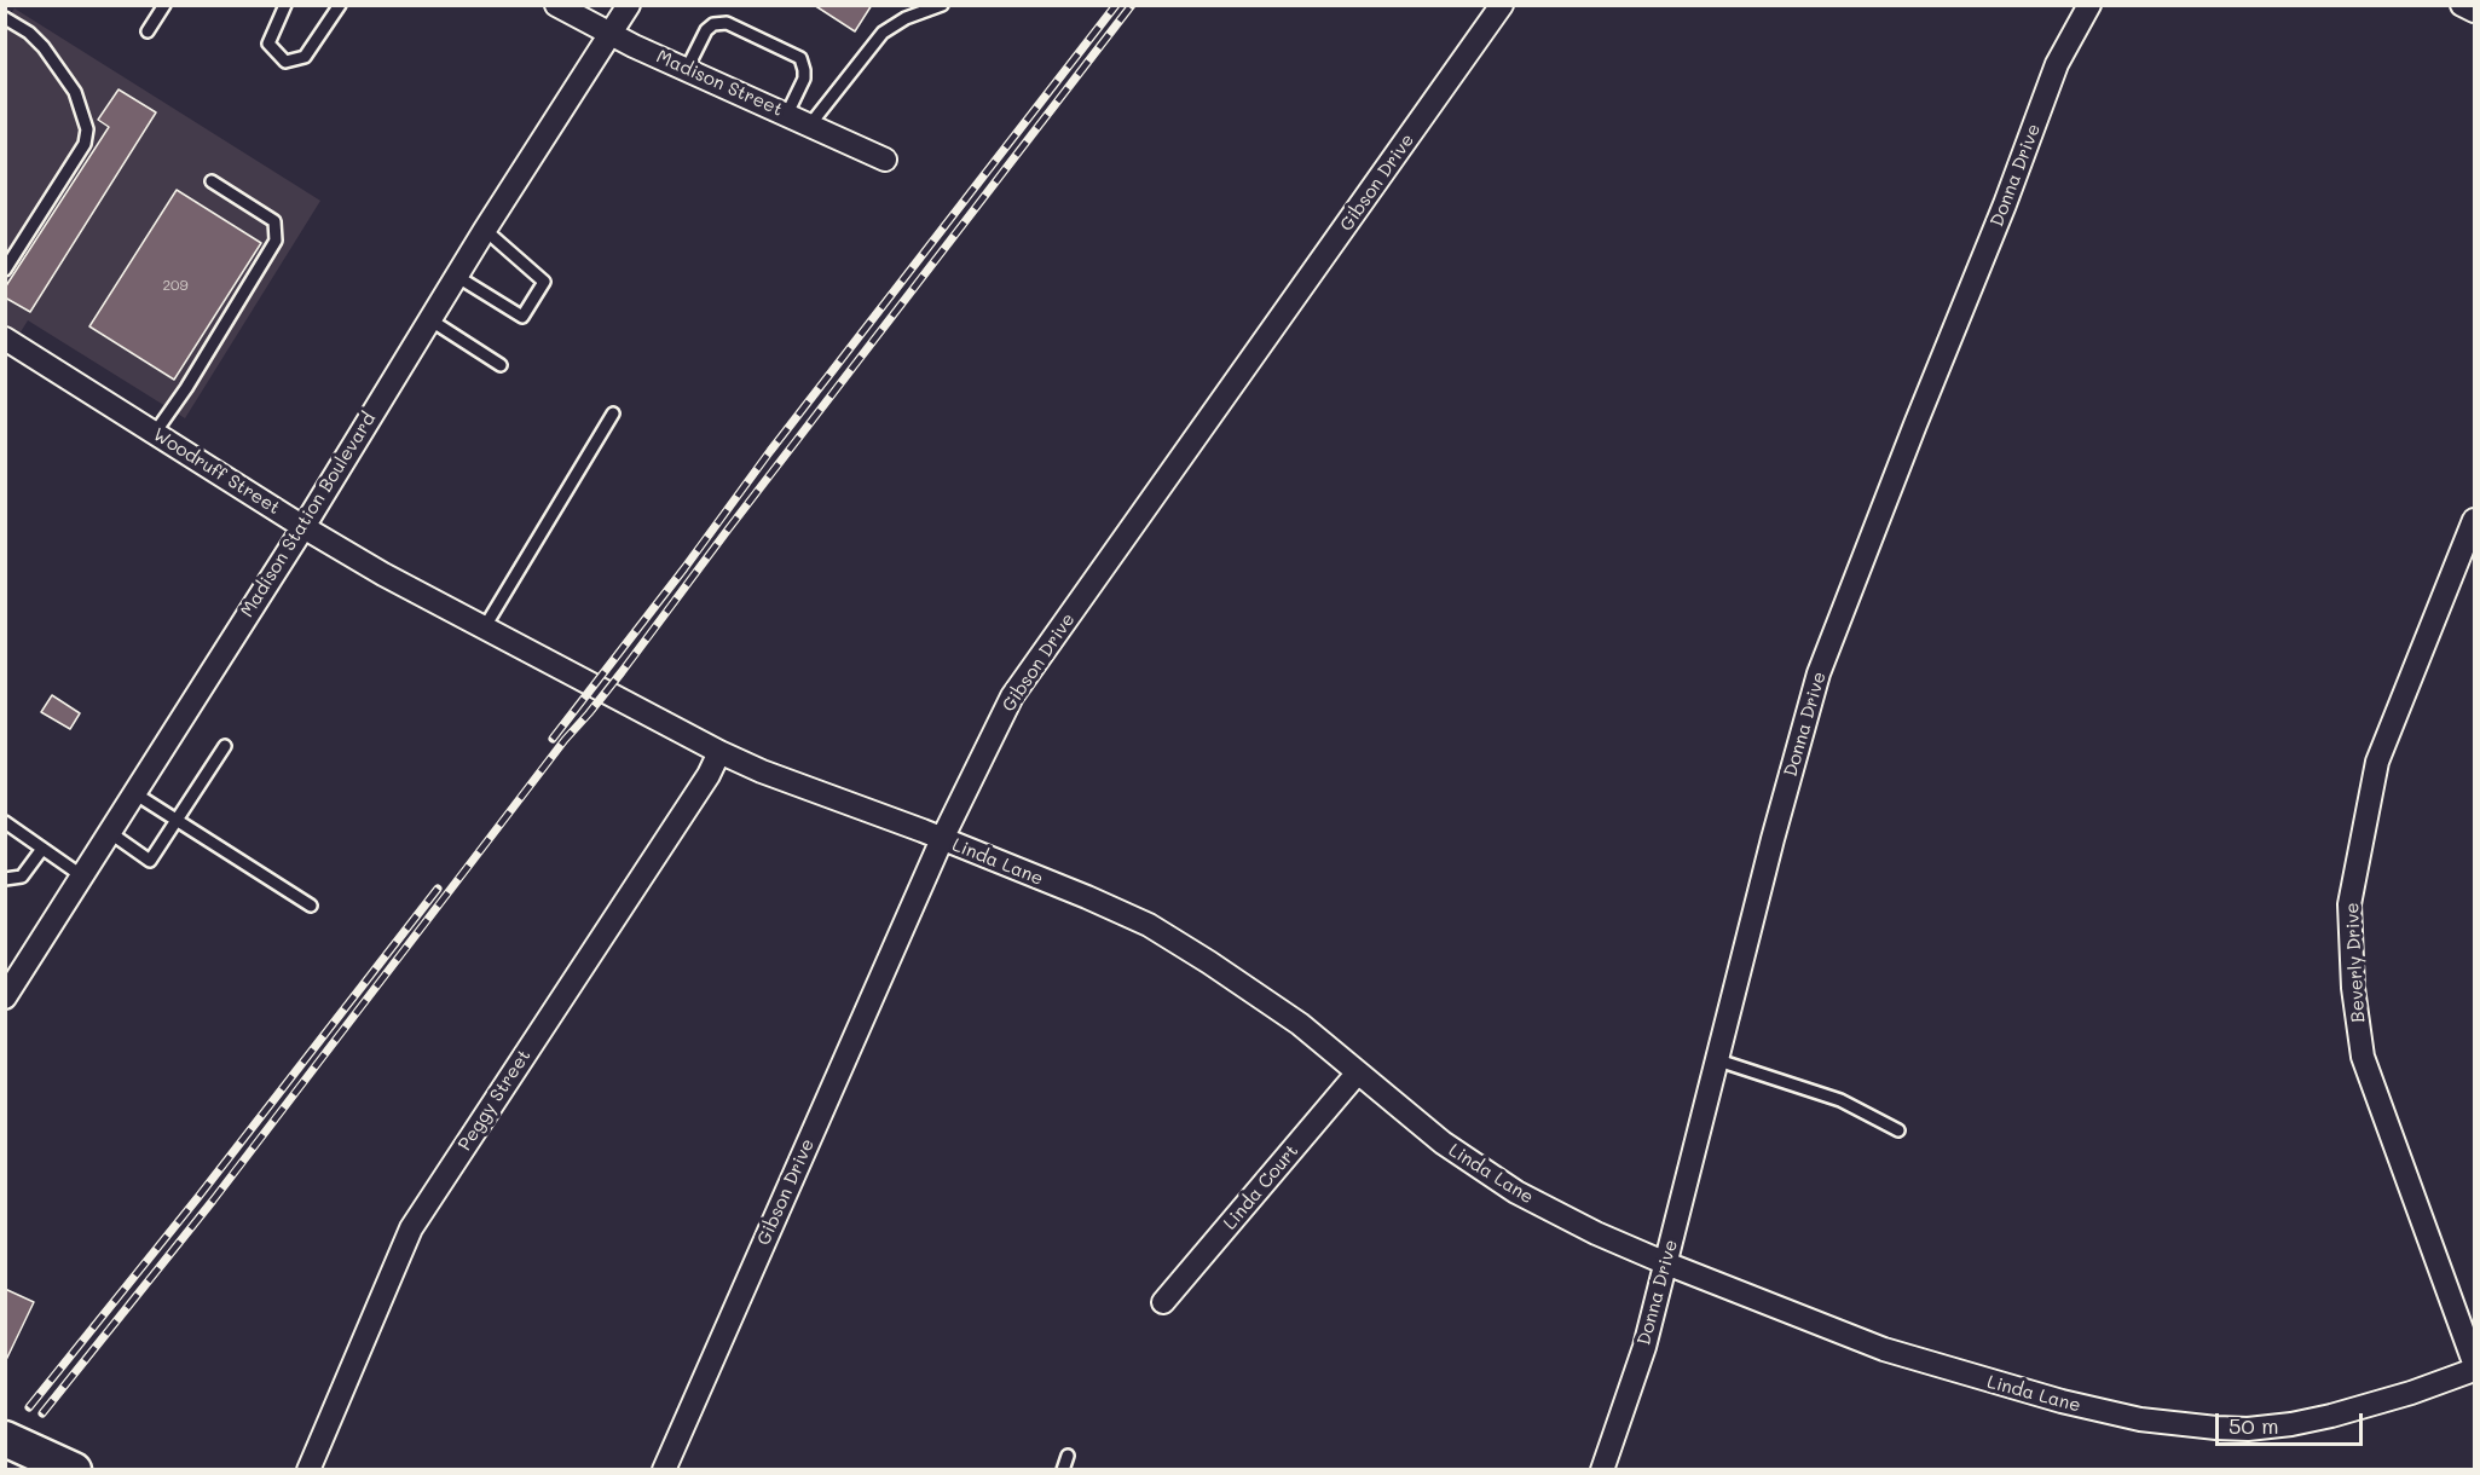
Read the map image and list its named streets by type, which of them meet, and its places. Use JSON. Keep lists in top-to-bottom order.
{
  "streets": {
    "street": [
      "Madison Street",
      "Donna Drive",
      "Gibson Drive",
      "Woodruff Street",
      "Madison Station Boulevard",
      "Linda Lane",
      "Beverly Drive",
      "Peggy Street",
      "Linda Court"
    ]
  },
  "crossings": [
    ["Madison Street", "Madison Station Boulevard"],
    ["Donna Drive", "Linda Lane"],
    ["Gibson Drive", "Linda Lane"],
    ["Woodruff Street", "Madison Station Boulevard"],
    ["Woodruff Street", "Linda Lane"],
    ["Linda Lane", "Peggy Street"],
    ["Linda Lane", "Linda Court"]
  ],
  "house_numbers": ["209"],
  "scale_bar": "50 m"
}
